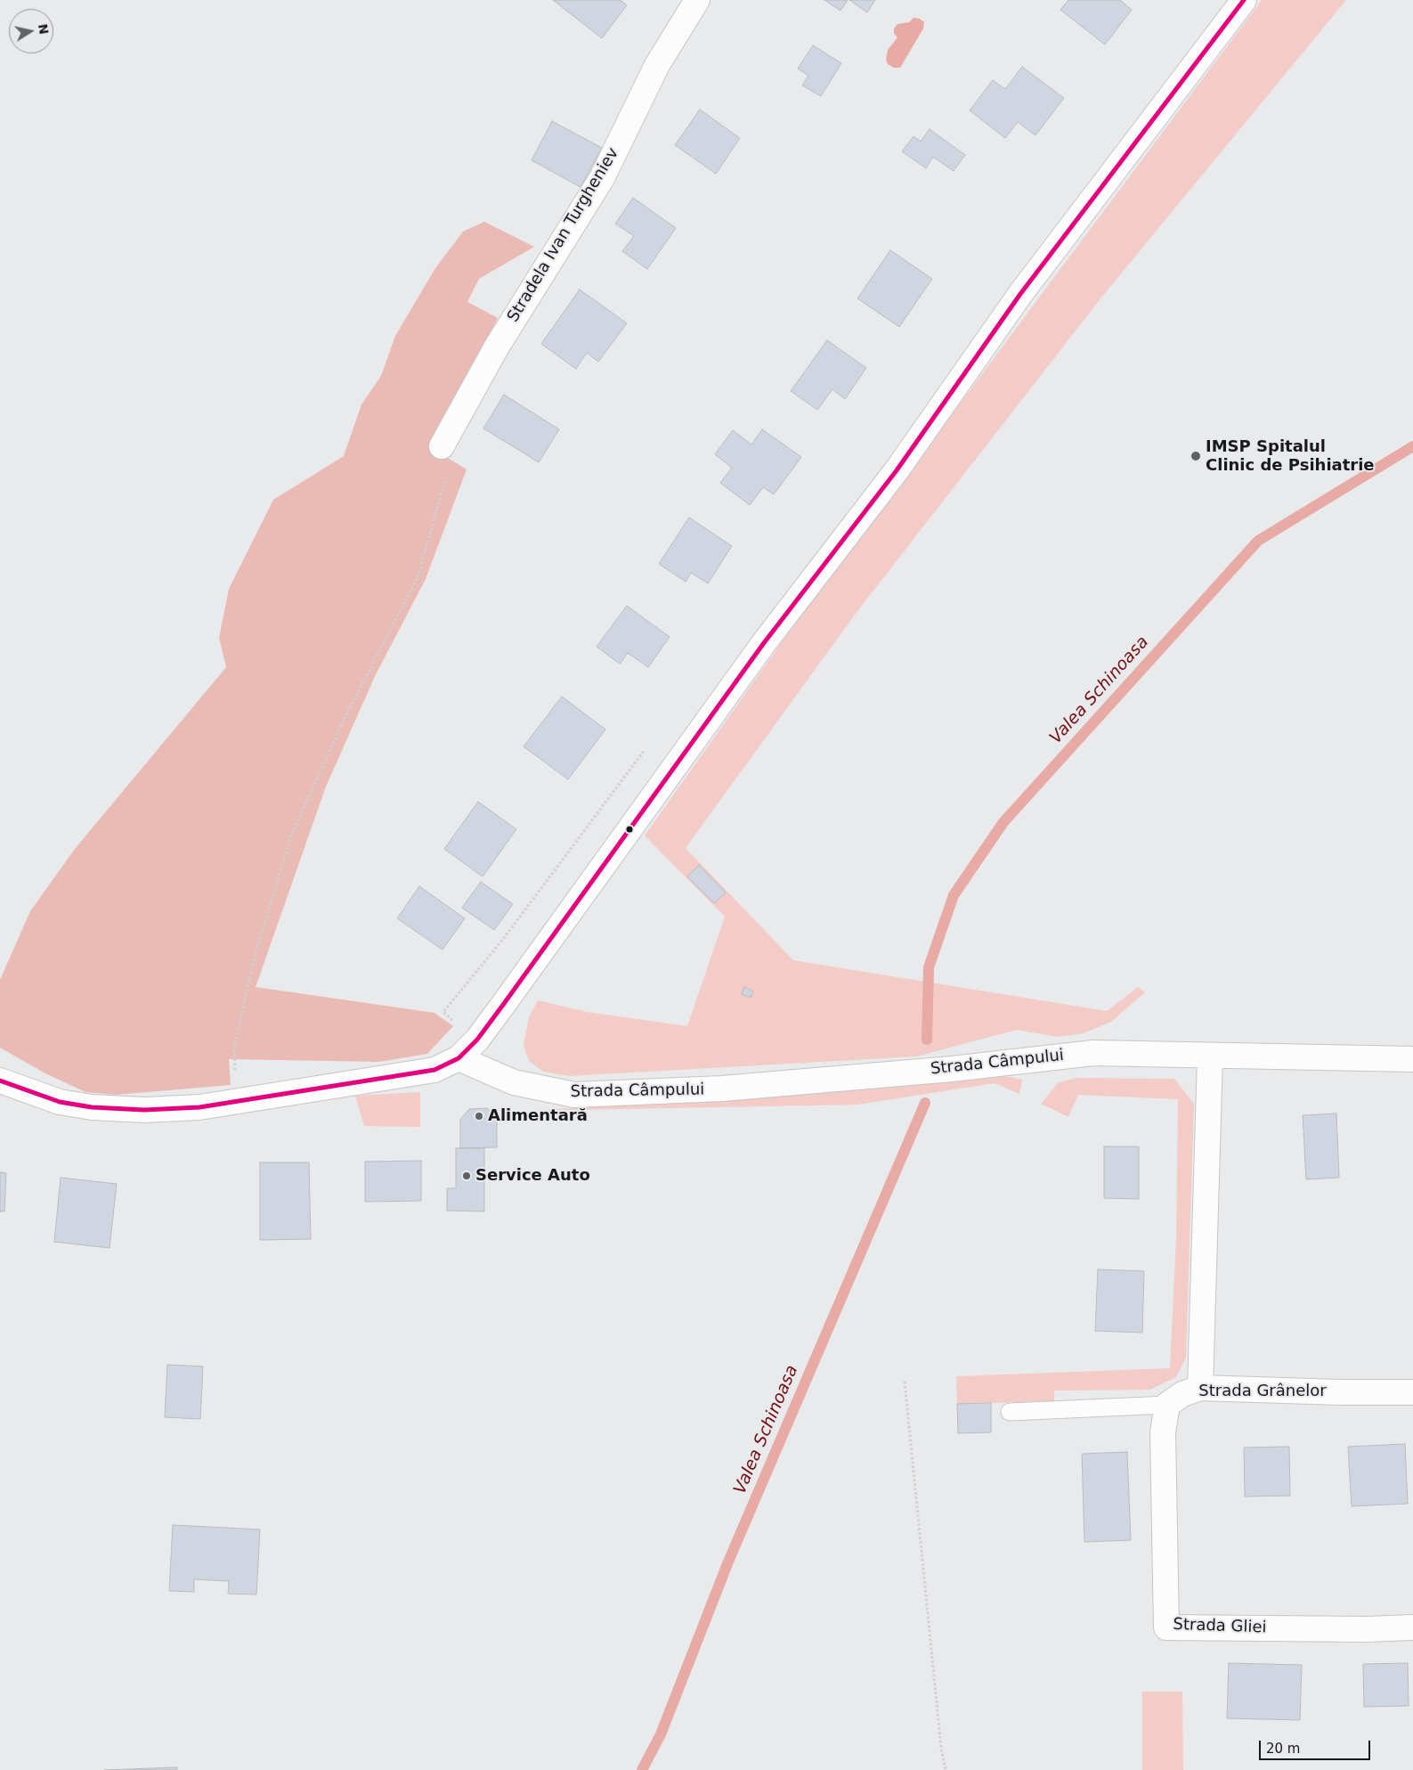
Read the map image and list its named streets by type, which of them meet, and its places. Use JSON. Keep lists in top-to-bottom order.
{
  "streets": {
    "street": [
      "Stradela Ivan Turgheniev",
      "Strada Câmpului",
      "Strada Grânelor",
      "Strada Gliei"
    ]
  },
  "crossings": [
    ["Strada Grânelor", "Strada Gliei"]
  ],
  "water": ["Valea Schinoasa"],
  "places": ["IMSP Spitalul Clinic de Psihiatrie", "Alimentară", "Service Auto"],
  "scale_bar": "20 m",
  "north": "right"
}
